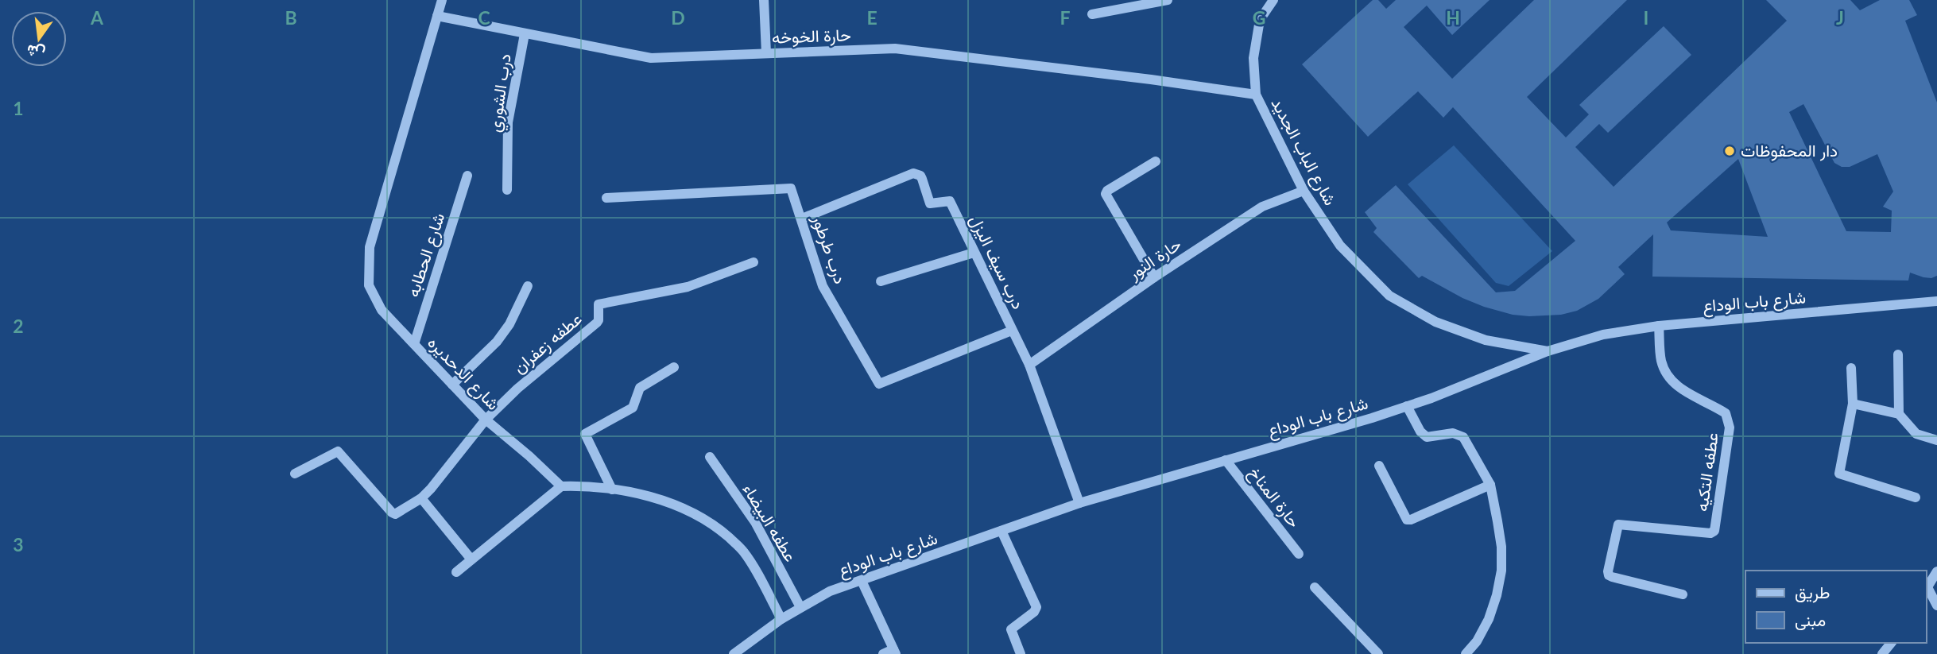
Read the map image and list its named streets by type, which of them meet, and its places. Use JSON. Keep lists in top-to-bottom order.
{
  "streets": {
    "street": [
      "حارة الخوخه",
      "درب الشوري",
      "شارع الباب الجديد",
      "درب طرطور",
      "شارع الحطابه",
      "حارة النور",
      "درب سيف اليزل",
      "شارع باب الوداع",
      "عطفه زعفران",
      "شارع الدحديره",
      "عطفه التكيه",
      "حارة المناخ",
      "عطفه البيضاء"
    ]
  },
  "crossings": [
    ["حارة الخوخه", "درب الشوري"],
    ["حارة الخوخه", "شارع الباب الجديد"],
    ["حارة الخوخه", "شارع الدحديره"],
    ["شارع الباب الجديد", "حارة النور"],
    ["شارع الباب الجديد", "شارع باب الوداع"],
    ["درب طرطور", "درب سيف اليزل"],
    ["شارع الحطابه", "شارع الدحديره"],
    ["حارة النور", "درب سيف اليزل"],
    ["درب سيف اليزل", "شارع باب الوداع"],
    ["شارع باب الوداع", "عطفه التكيه"],
    ["شارع باب الوداع", "حارة المناخ"],
    ["شارع باب الوداع", "عطفه البيضاء"],
    ["عطفه زعفران", "شارع الدحديره"]
  ],
  "places": ["دار المحفوظات"],
  "legend": ["طريق", "مبنى"],
  "north": "bottom",
  "grid": {
    "columns": [
      "A",
      "B",
      "C",
      "D",
      "E",
      "F",
      "G",
      "H",
      "I",
      "J"
    ],
    "rows": ["1", "2", "3"]
  }
}
